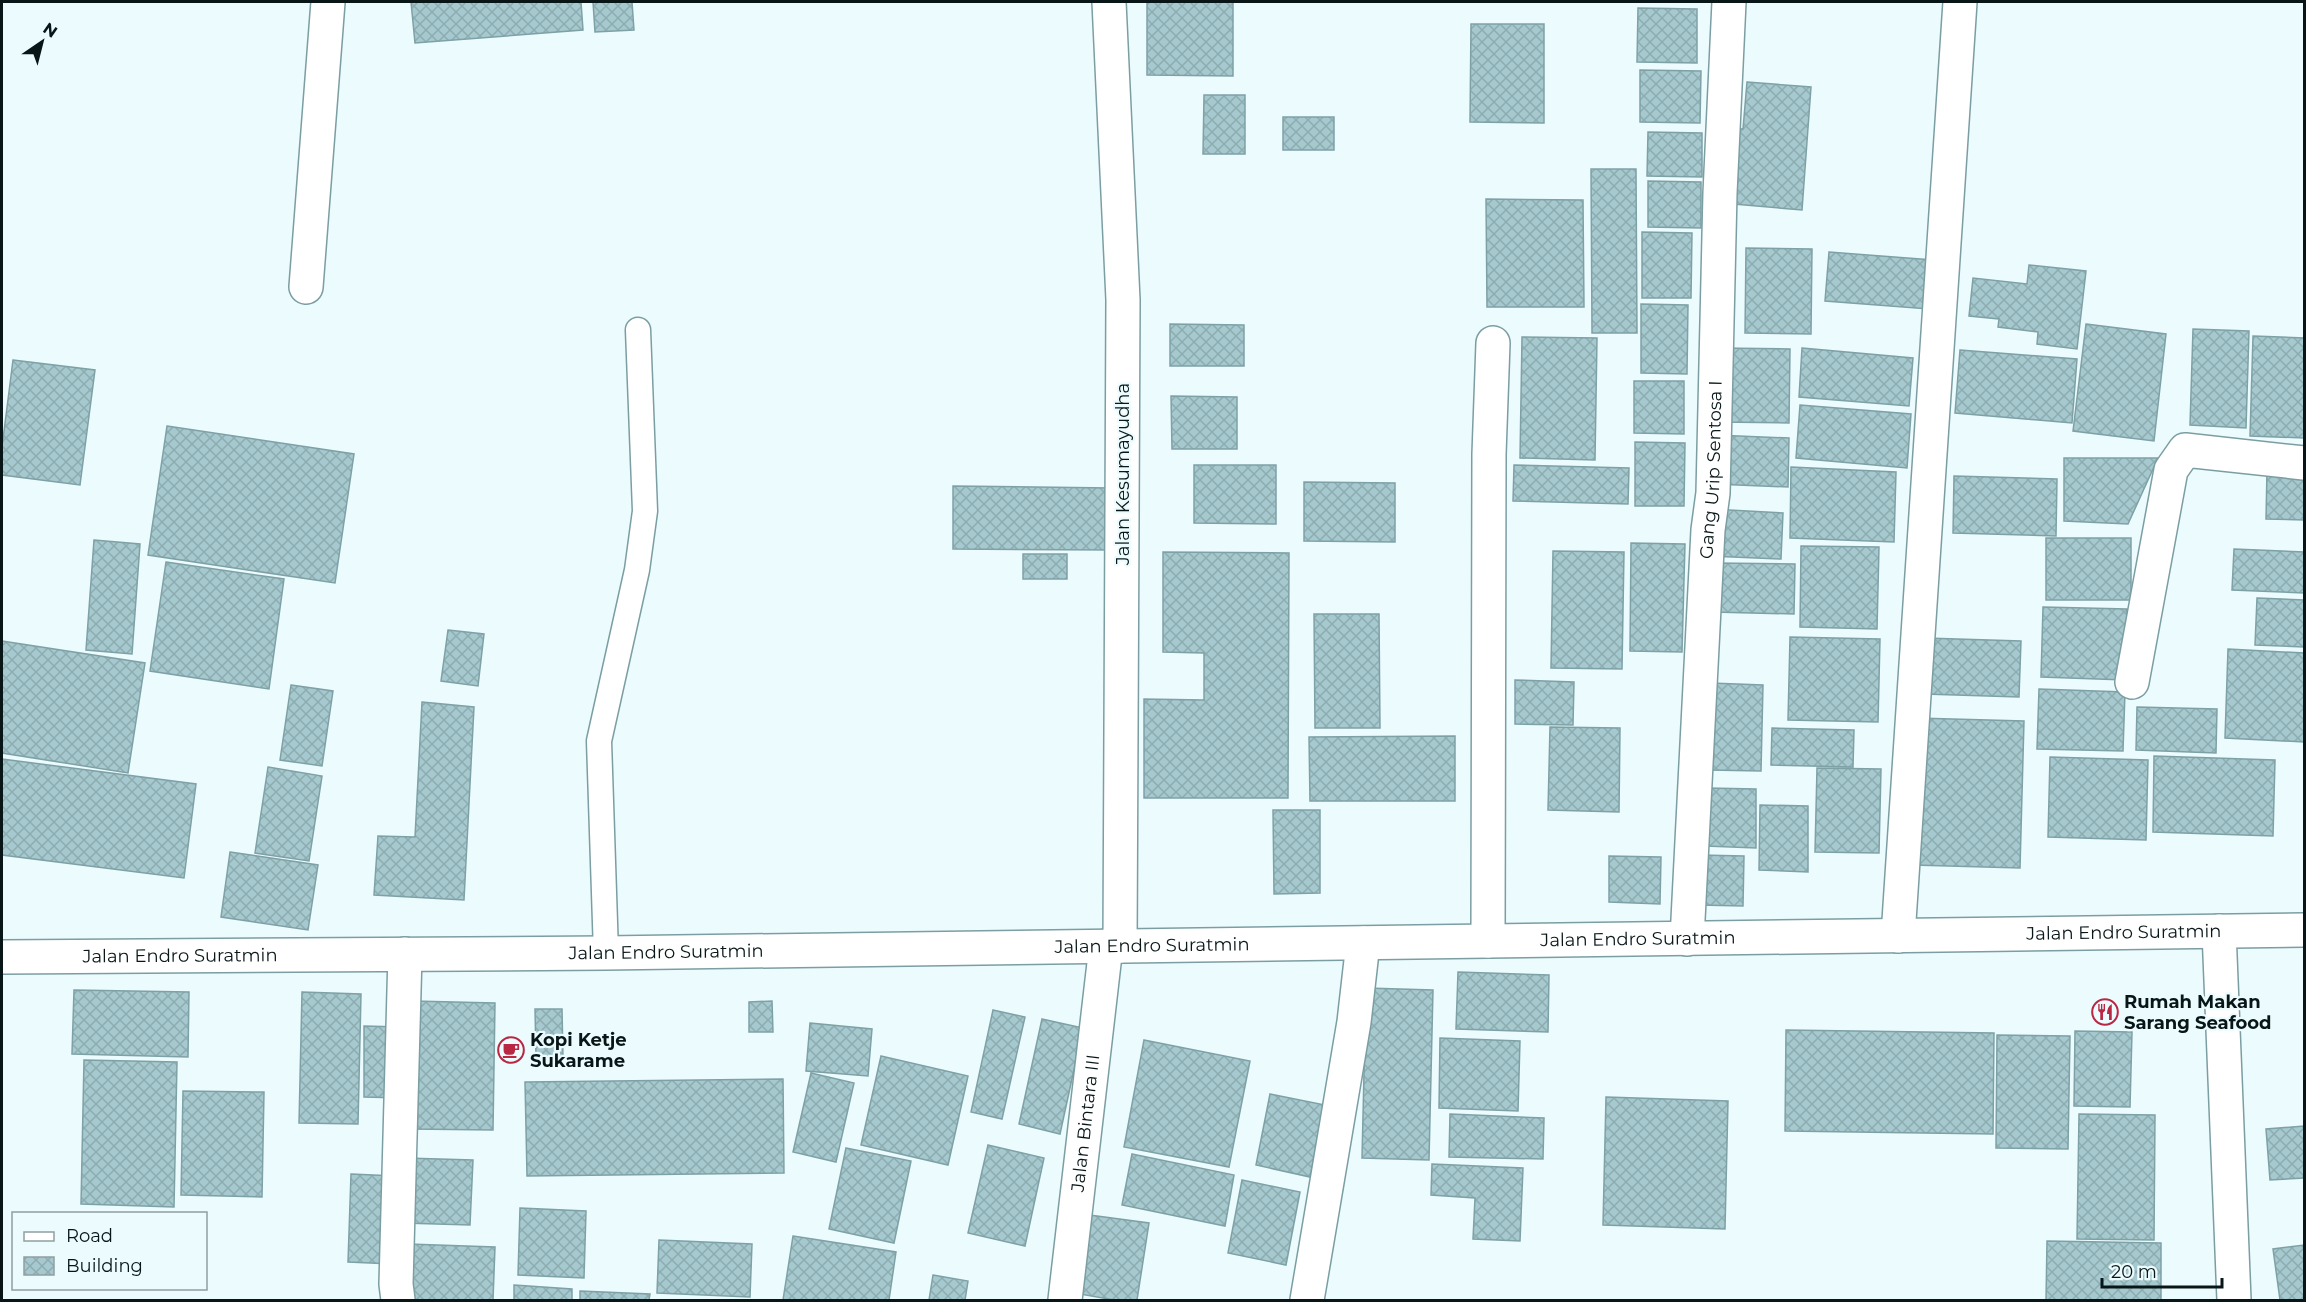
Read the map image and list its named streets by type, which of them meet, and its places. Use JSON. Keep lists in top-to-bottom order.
{
  "streets": {
    "street": [
      "Gang Urip Sentosa I",
      "Jalan Kesumayudha",
      "Jalan Endro Suratmin",
      "Jalan Bintara III"
    ]
  },
  "crossings": [
    ["Gang Urip Sentosa I", "Jalan Endro Suratmin"],
    ["Jalan Kesumayudha", "Jalan Endro Suratmin"],
    ["Jalan Kesumayudha", "Jalan Bintara III"],
    ["Jalan Endro Suratmin", "Jalan Bintara III"]
  ],
  "places": {
    "restaurant": ["Rumah Makan Sarang Seafood"],
    "cafe": ["Kopi Ketje Sukarame"]
  },
  "legend": ["Road", "Building"],
  "scale_bar": "20 m",
  "north": "top right"
}
